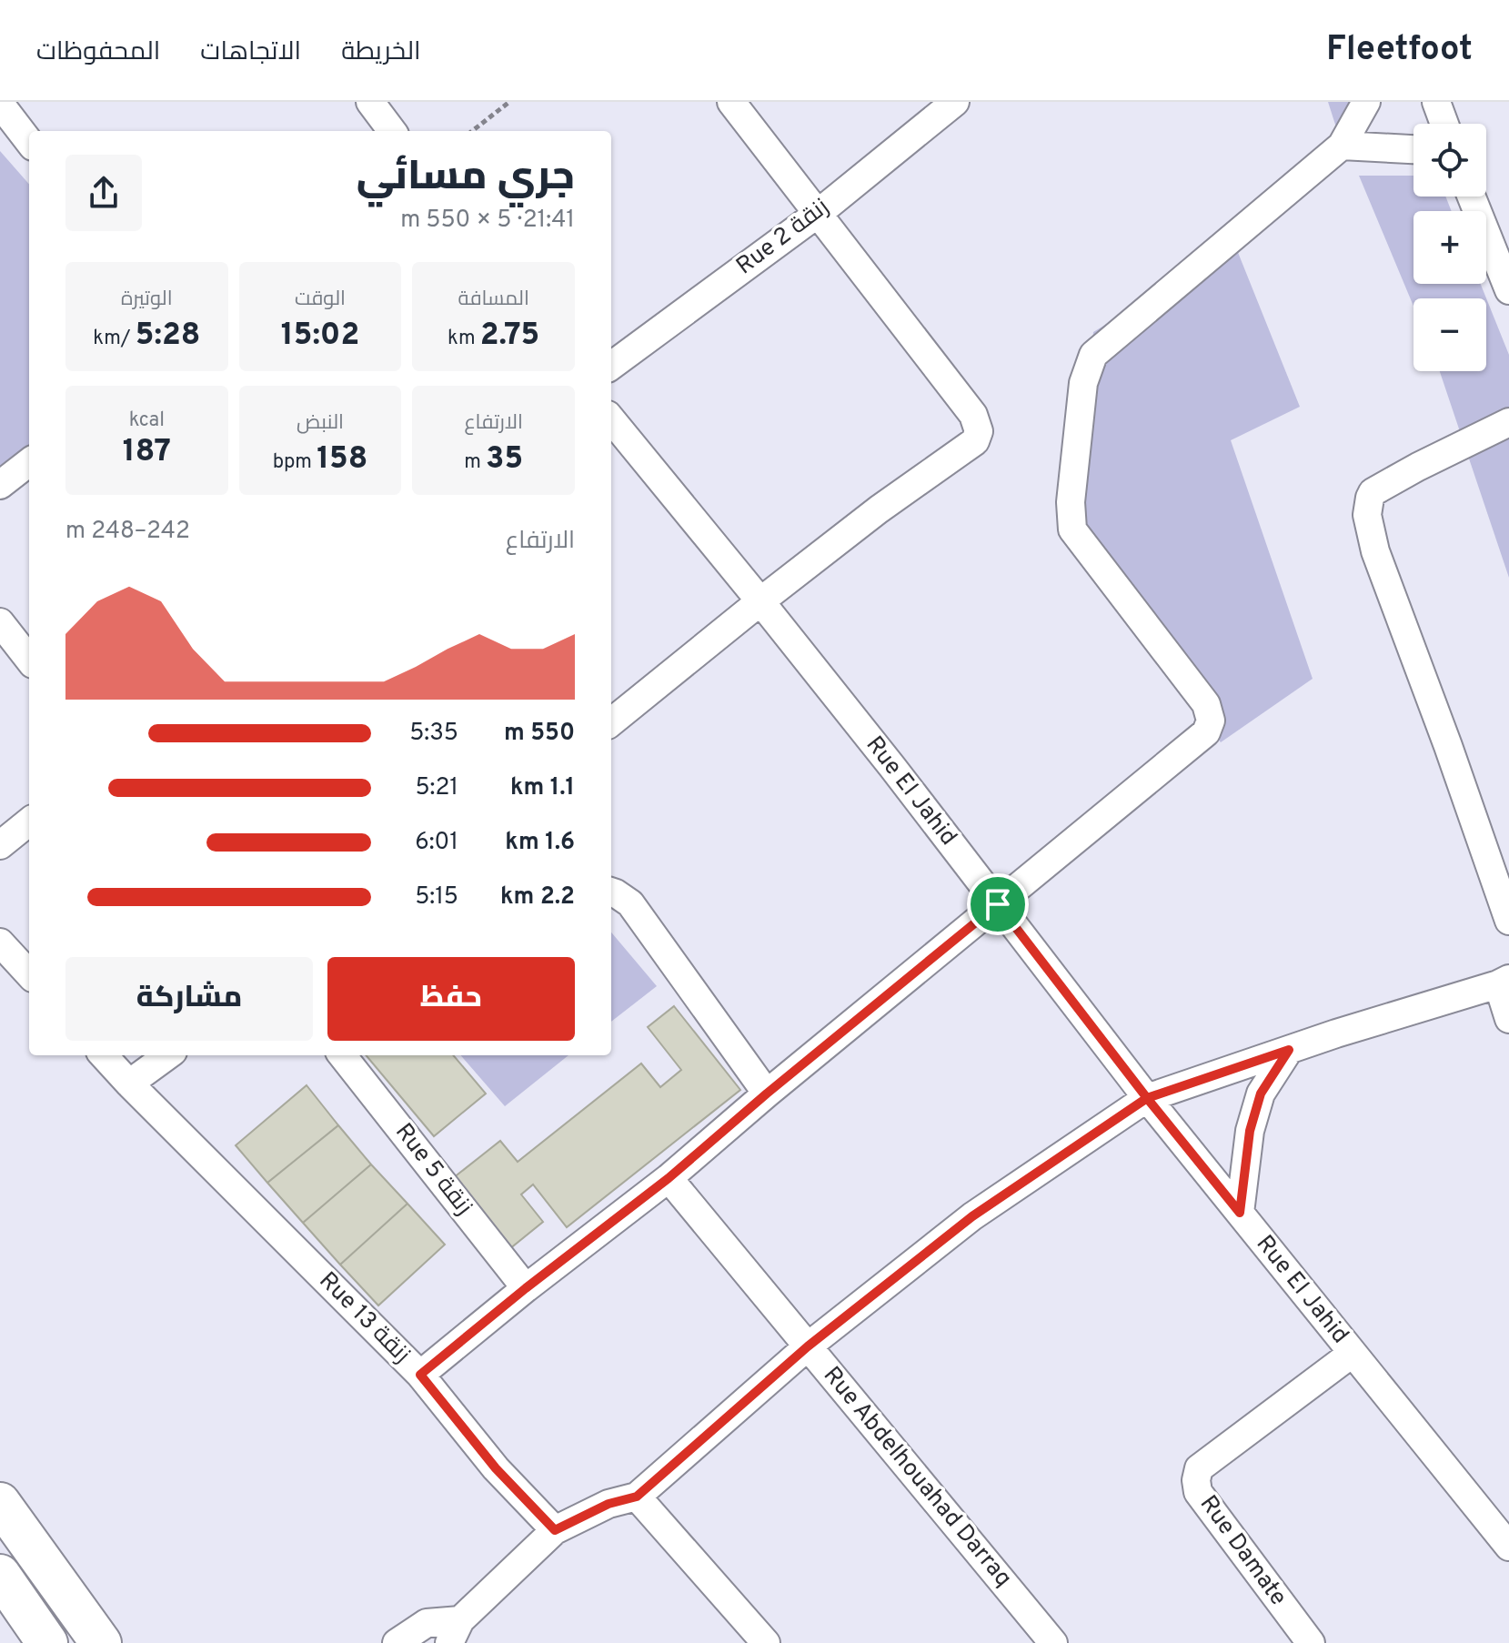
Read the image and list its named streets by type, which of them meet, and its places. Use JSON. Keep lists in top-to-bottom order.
{
  "streets": {
    "street": [
      "Rue 2 زنقة",
      "Rue El Jahid",
      "Rue 5 زنقة",
      "Rue 13 زنقة",
      "Rue Abdelhouahad Darraq",
      "Rue Damate"
    ]
  },
  "crossings": [
    ["Rue El Jahid", "Rue Damate"]
  ],
  "page": {
    "header": "Fleetfoot",
    "nav": ["الخريطة", "الاتجاهات", "المحفوظات"],
    "map_buttons": ["+", "−"],
    "heading": ["جري مسائي", "21:41 · 5 × 550 m"],
    "stats": [
      ["المسافة", "2.75 km"],
      ["الوقت", "15:02"],
      ["الوتيرة", "5:28 /km"],
      ["الارتفاع", "35 m"],
      ["النبض", "158 bpm"],
      ["kcal", "187"]
    ],
    "chart": ["الارتفاع", "242–248 m"],
    "list": [
      {
        "name": "550 m",
        "note": "5:35"
      },
      {
        "name": "1.1 km",
        "note": "5:21"
      },
      {
        "name": "1.6 km",
        "note": "6:01"
      },
      {
        "name": "2.2 km",
        "note": "5:15"
      }
    ],
    "buttons": ["حفظ", "مشاركة"]
  }
}
